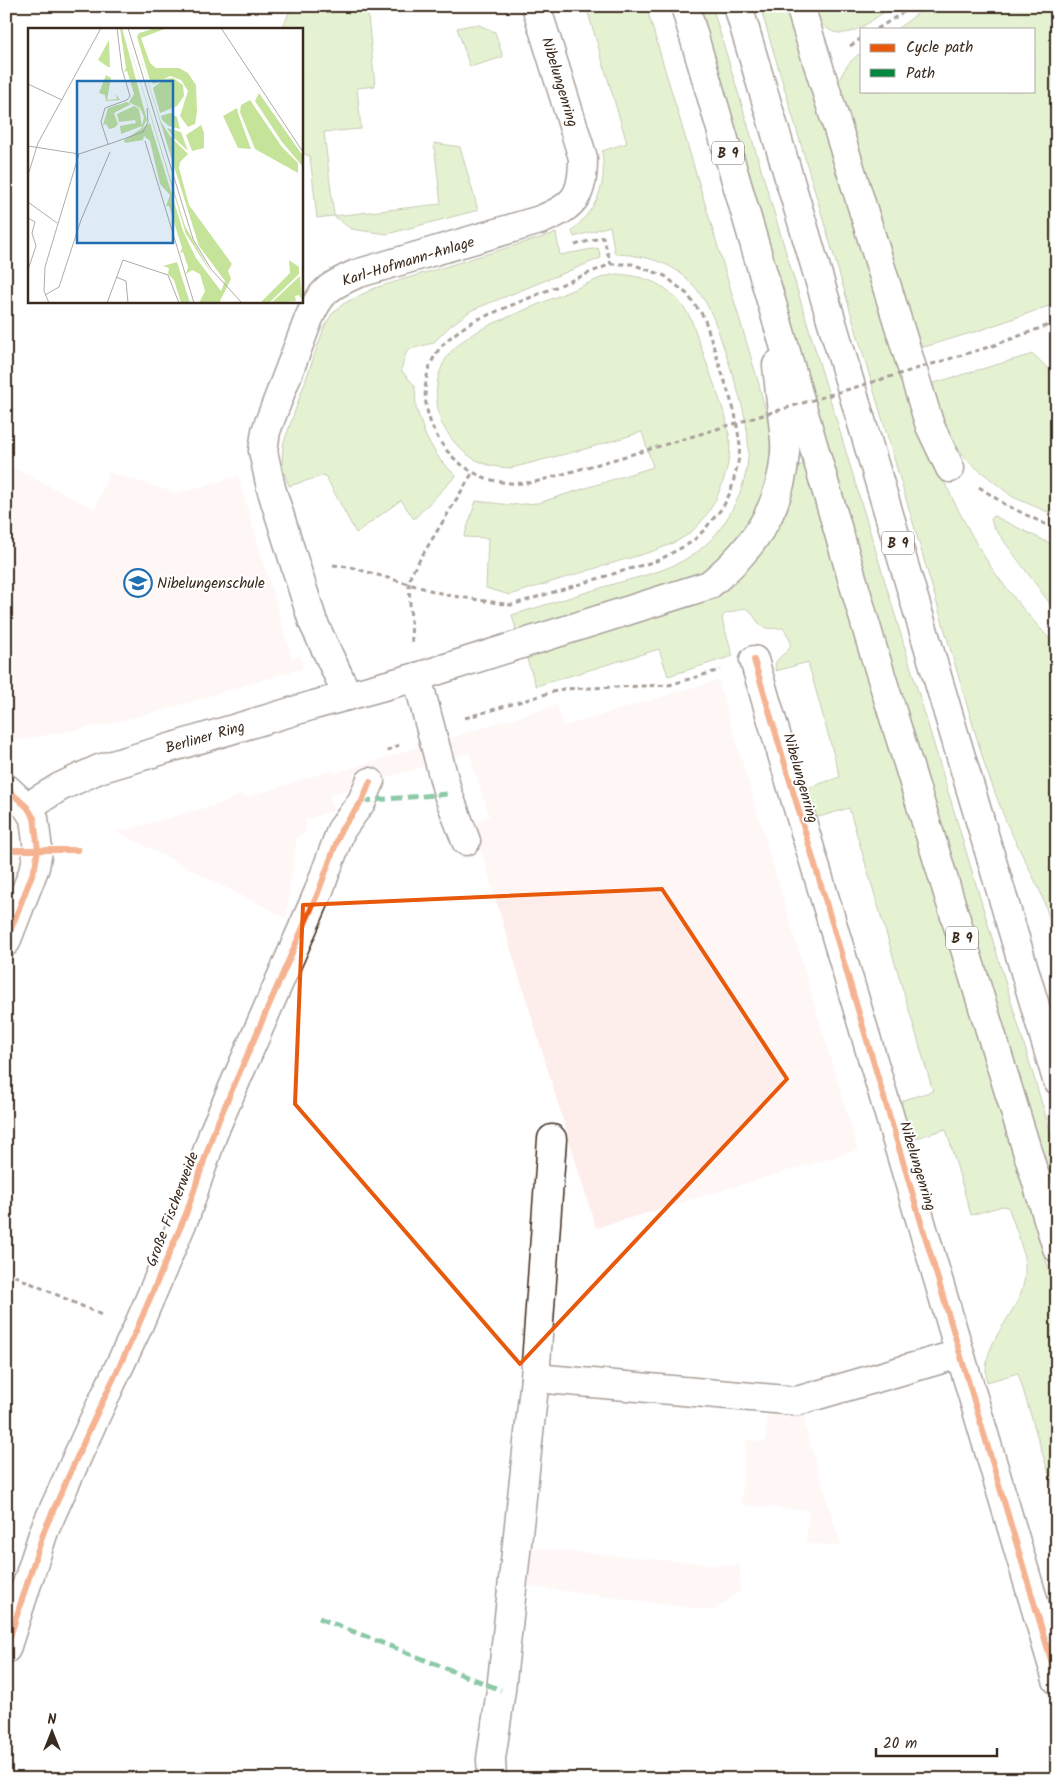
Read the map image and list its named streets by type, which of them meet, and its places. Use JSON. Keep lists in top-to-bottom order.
{
  "streets": {
    "main road": [
      "Nibelungenring",
      "B 9",
      "Karl-Hofmann-Anlage",
      "Berliner Ring",
      "Große Fischerweide"
    ]
  },
  "crossings": [
    ["Nibelungenring", "Karl-Hofmann-Anlage"],
    ["B 9", "Berliner Ring"],
    ["Karl-Hofmann-Anlage", "Berliner Ring"]
  ],
  "places": {
    "school or university": ["Nibelungenschule"]
  },
  "legend": ["Cycle path", "Path"],
  "scale_bar": "20 m",
  "north": "top"
}
